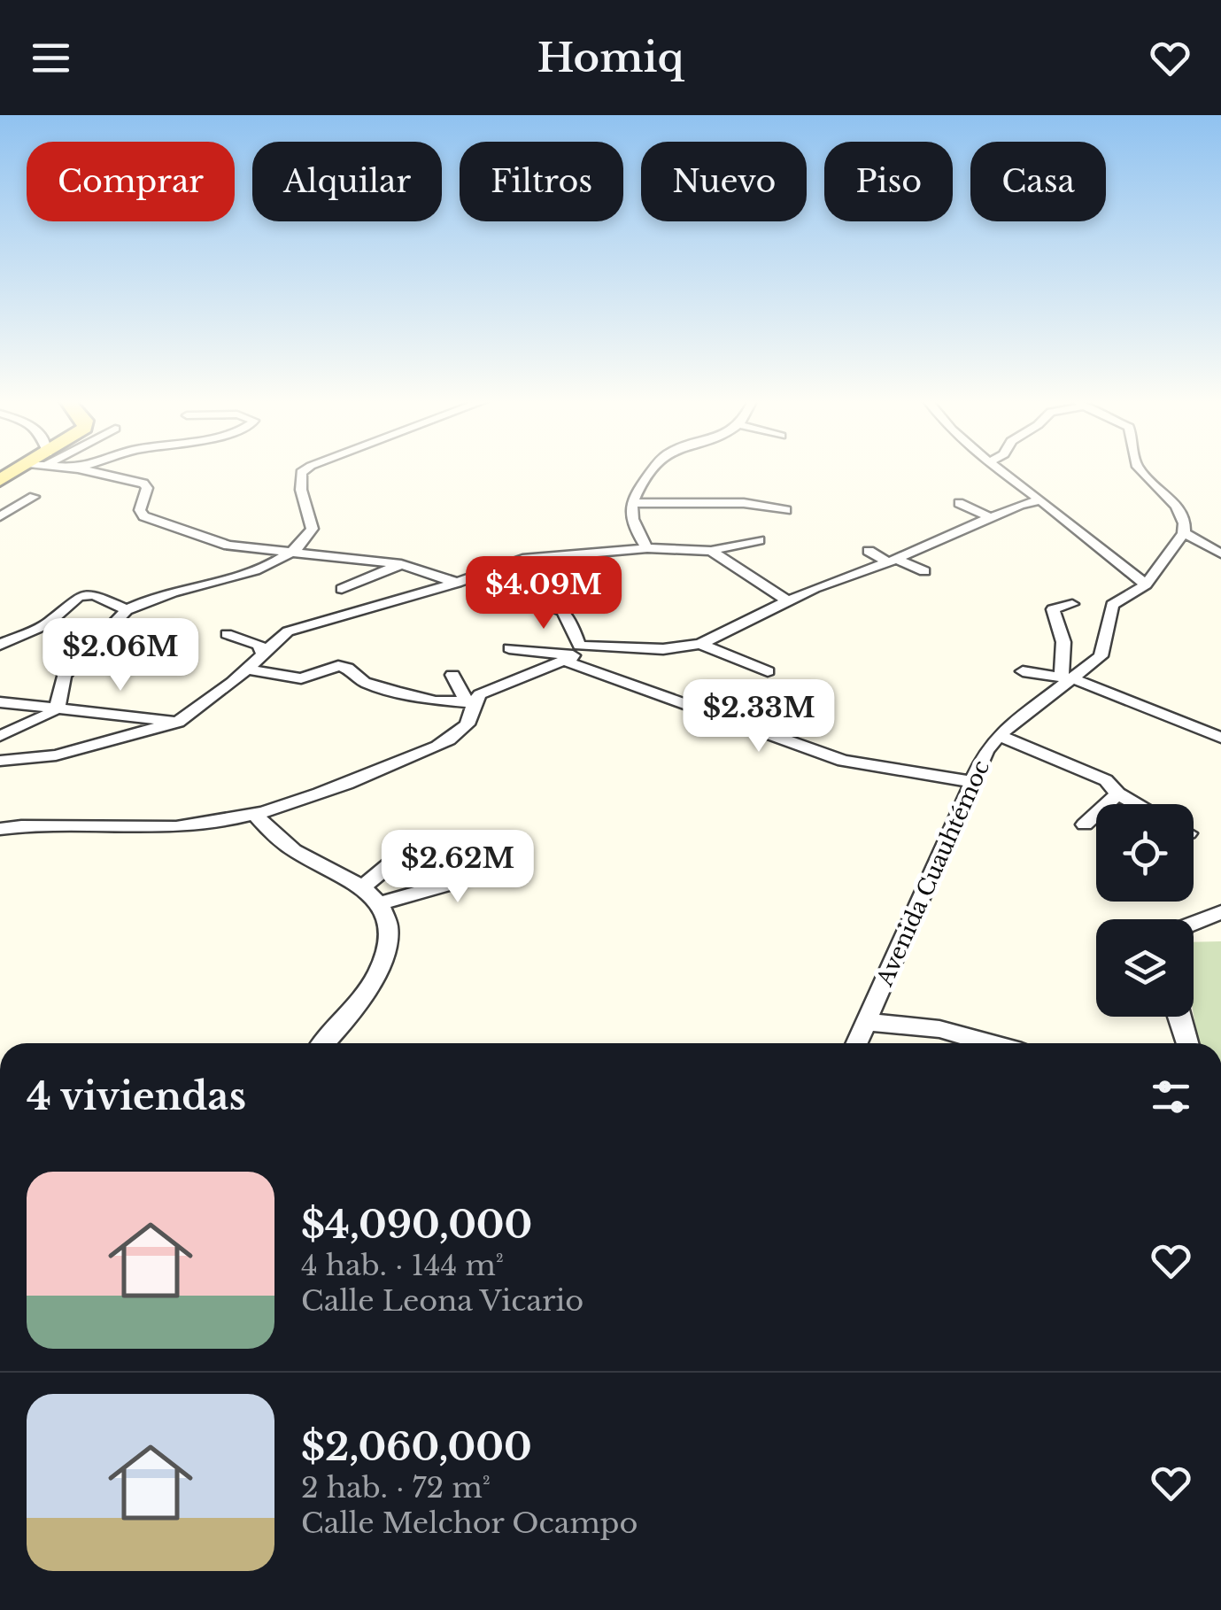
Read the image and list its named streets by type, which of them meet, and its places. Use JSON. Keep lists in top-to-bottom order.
{
  "streets": {
    "street": ["Avenida Cuauhtémoc"]
  },
  "page": {
    "header": "Homiq",
    "chip": [
      "Comprar",
      "Alquilar",
      "Filtros",
      "Nuevo",
      "Piso",
      "Casa"
    ],
    "price": [
      "$4.09M",
      "$2.06M",
      "$2.33M",
      "$2.62M"
    ],
    "heading": "4 viviendas",
    "list": [
      {
        "name": "$4,090,000",
        "note": "4 hab. · 144 m² · Calle Leona Vicario"
      },
      {
        "name": "$2,060,000",
        "note": "2 hab. · 72 m² · Calle Melchor Ocampo"
      }
    ]
  }
}
